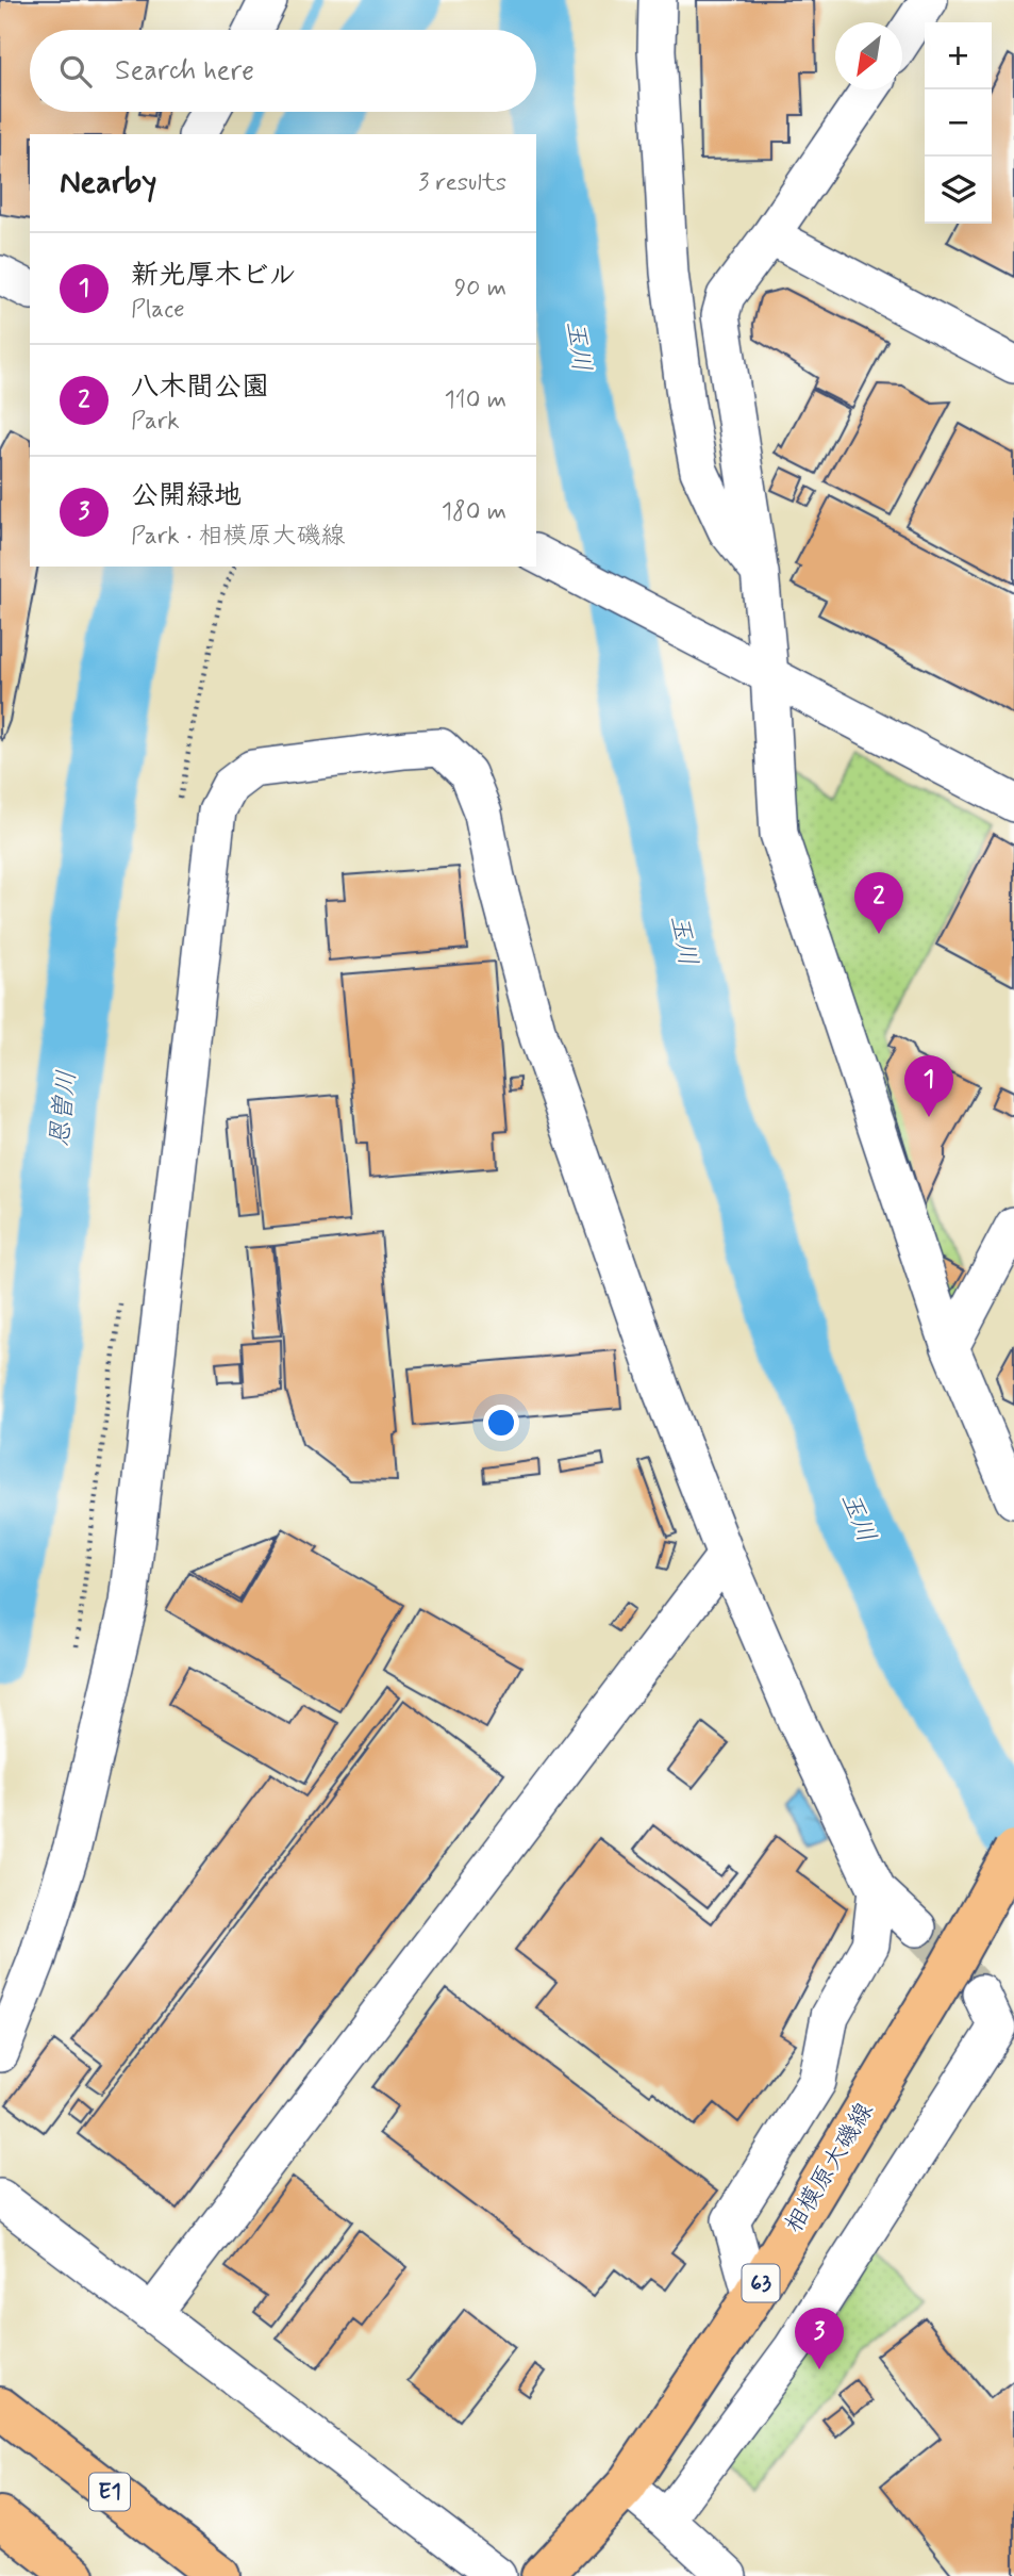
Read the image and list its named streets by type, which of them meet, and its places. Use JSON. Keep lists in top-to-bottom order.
{
  "streets": {
    "main road": ["相模原大磯線", "63", "E1"]
  },
  "water": ["玉川", "恩曽川"],
  "north": "bottom left",
  "page": {
    "map_buttons": ["+", "−"],
    "search": "Search here",
    "heading": ["Nearby", "3 results"],
    "list": [
      {
        "mark": "1",
        "name": "新光厚木ビル",
        "note": "Place",
        "value": "90 m"
      },
      {
        "mark": "2",
        "name": "八木間公園",
        "note": "Park",
        "value": "110 m"
      },
      {
        "mark": "3",
        "name": "公開緑地",
        "note": "Park · 相模原大磯線",
        "value": "180 m"
      }
    ],
    "pins": ["2", "1", "3"]
  }
}
